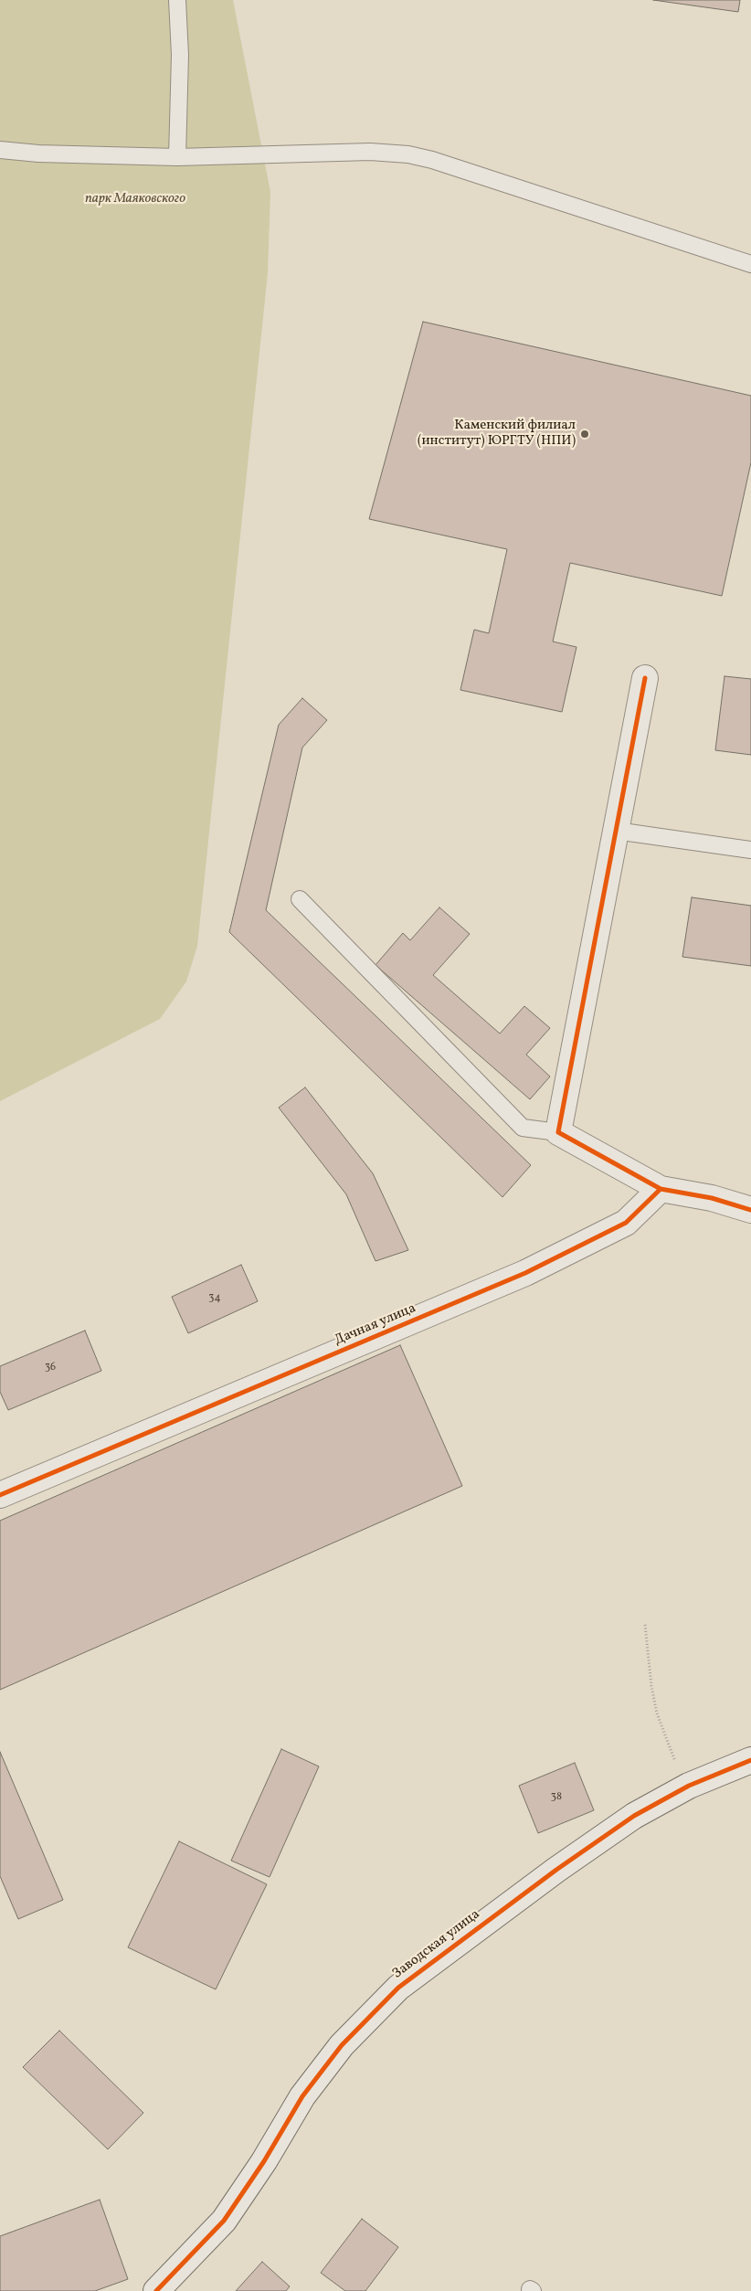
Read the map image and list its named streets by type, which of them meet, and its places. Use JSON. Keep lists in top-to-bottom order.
{
  "streets": {
    "street": ["Дачная улица", "Заводская улица"]
  },
  "parks": ["парк Маяковского"],
  "places": ["Каменский филиал (институт) ЮРГТУ (НПИ)"],
  "house_numbers": ["34", "36", "38"]
}
